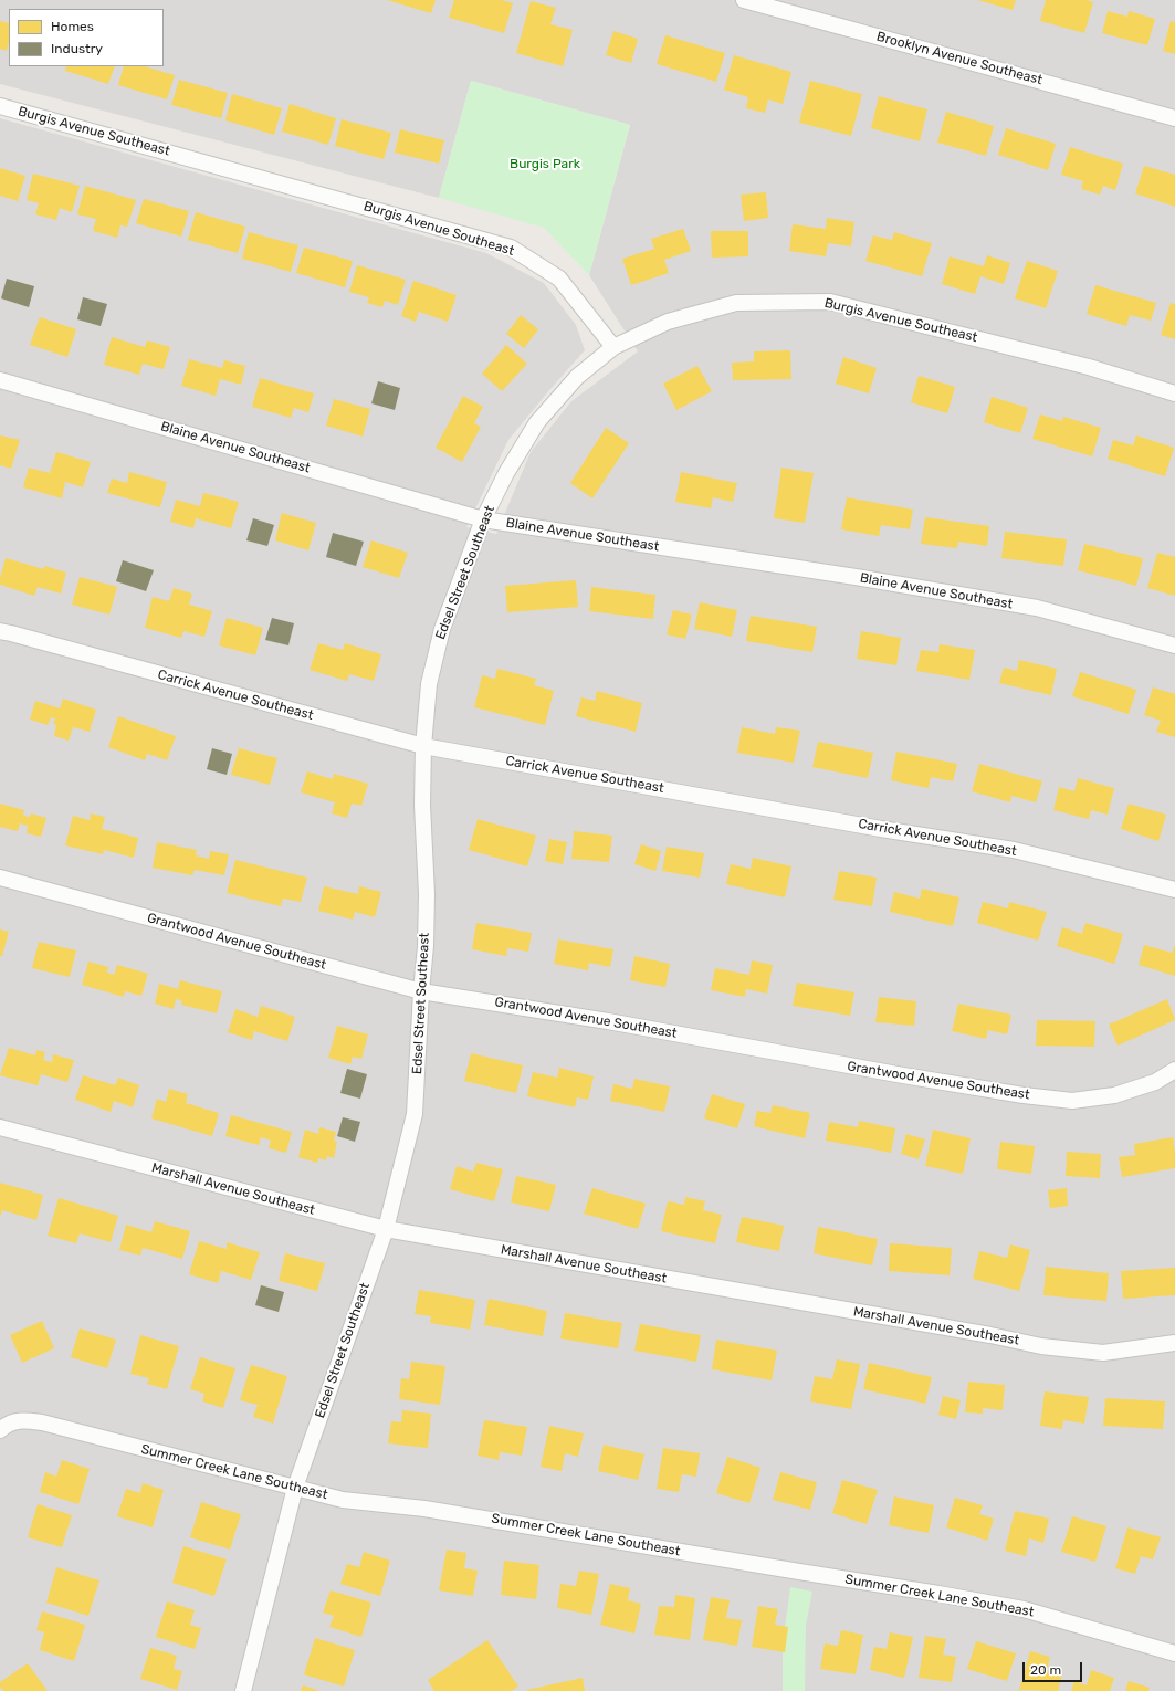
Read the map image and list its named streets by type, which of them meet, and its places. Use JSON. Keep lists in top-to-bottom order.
{
  "streets": {
    "street": [
      "Brooklyn Avenue Southeast",
      "Burgis Avenue Southeast",
      "Blaine Avenue Southeast",
      "Edsel Street Southeast",
      "Carrick Avenue Southeast",
      "Grantwood Avenue Southeast",
      "Marshall Avenue Southeast",
      "Summer Creek Lane Southeast"
    ]
  },
  "crossings": [
    ["Burgis Avenue Southeast", "Edsel Street Southeast"],
    ["Blaine Avenue Southeast", "Edsel Street Southeast"],
    ["Edsel Street Southeast", "Carrick Avenue Southeast"],
    ["Edsel Street Southeast", "Grantwood Avenue Southeast"],
    ["Edsel Street Southeast", "Marshall Avenue Southeast"],
    ["Edsel Street Southeast", "Summer Creek Lane Southeast"]
  ],
  "parks": ["Burgis Park"],
  "legend": ["Homes", "Industry"],
  "scale_bar": "20 m"
}
